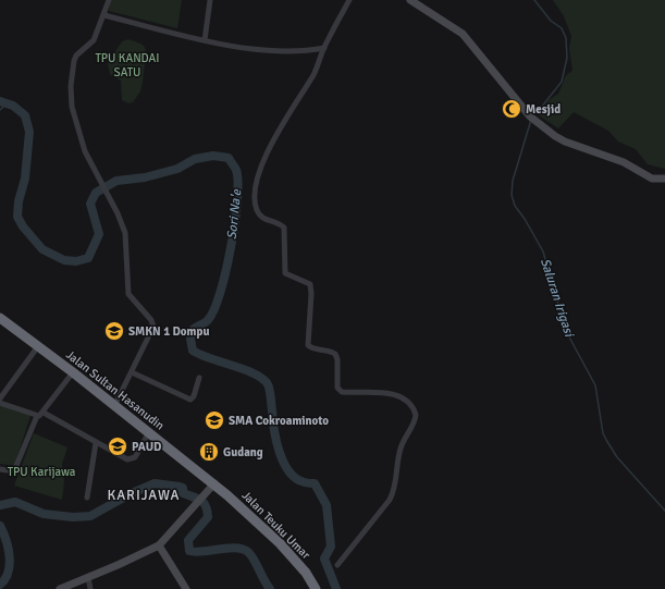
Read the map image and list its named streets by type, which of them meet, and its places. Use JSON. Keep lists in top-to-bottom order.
{
  "streets": {
    "highway": ["Jalan Sultan Hasanudin", "Jalan Teuku Umar"]
  },
  "crossings": [
    ["Jalan Sultan Hasanudin", "Jalan Teuku Umar"]
  ],
  "districts": ["KARIJAWA"],
  "water": ["Sori Na'e", "Saluran Irigasi"],
  "parks": ["TPU KANDAI SATU", "TPU Karijawa"],
  "places": {
    "mosque": ["Mesjid"],
    "school or university": ["SMKN 1 Dompu", "SMA Cokroaminoto", "PAUD"],
    "building": ["Gudang"]
  }
}
